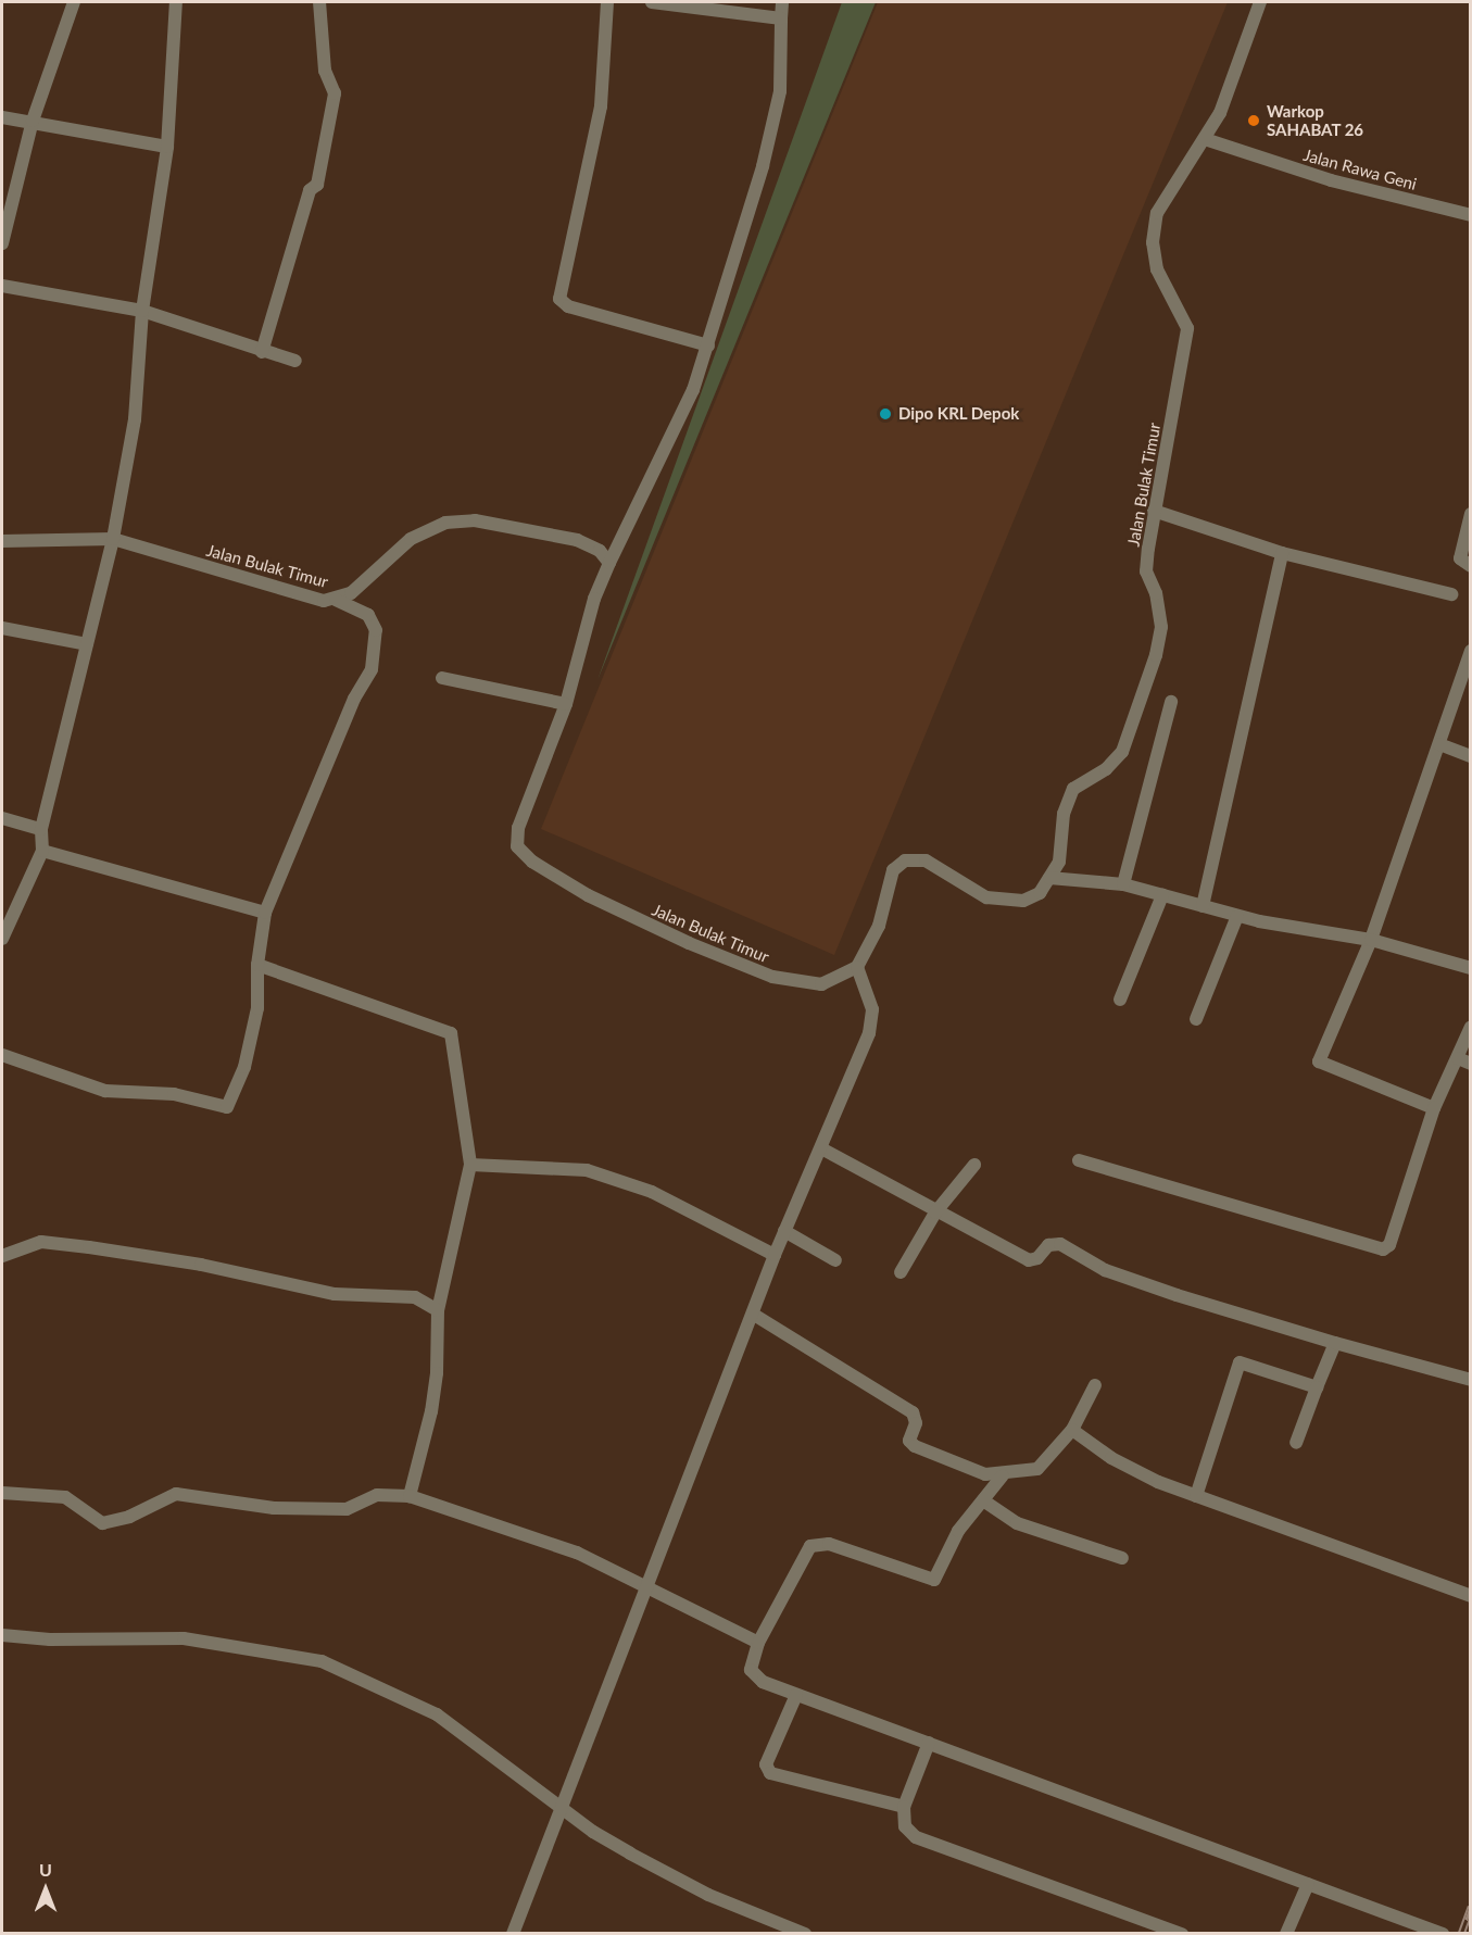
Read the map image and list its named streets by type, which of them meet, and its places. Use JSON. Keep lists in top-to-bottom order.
{
  "streets": {
    "street": ["Jalan Rawa Geni", "Jalan Bulak Timur"]
  },
  "crossings": [
    ["Jalan Rawa Geni", "Jalan Bulak Timur"]
  ],
  "places": ["Warkop SAHABAT 26", "Dipo KRL Depok"],
  "north": "top"
}
